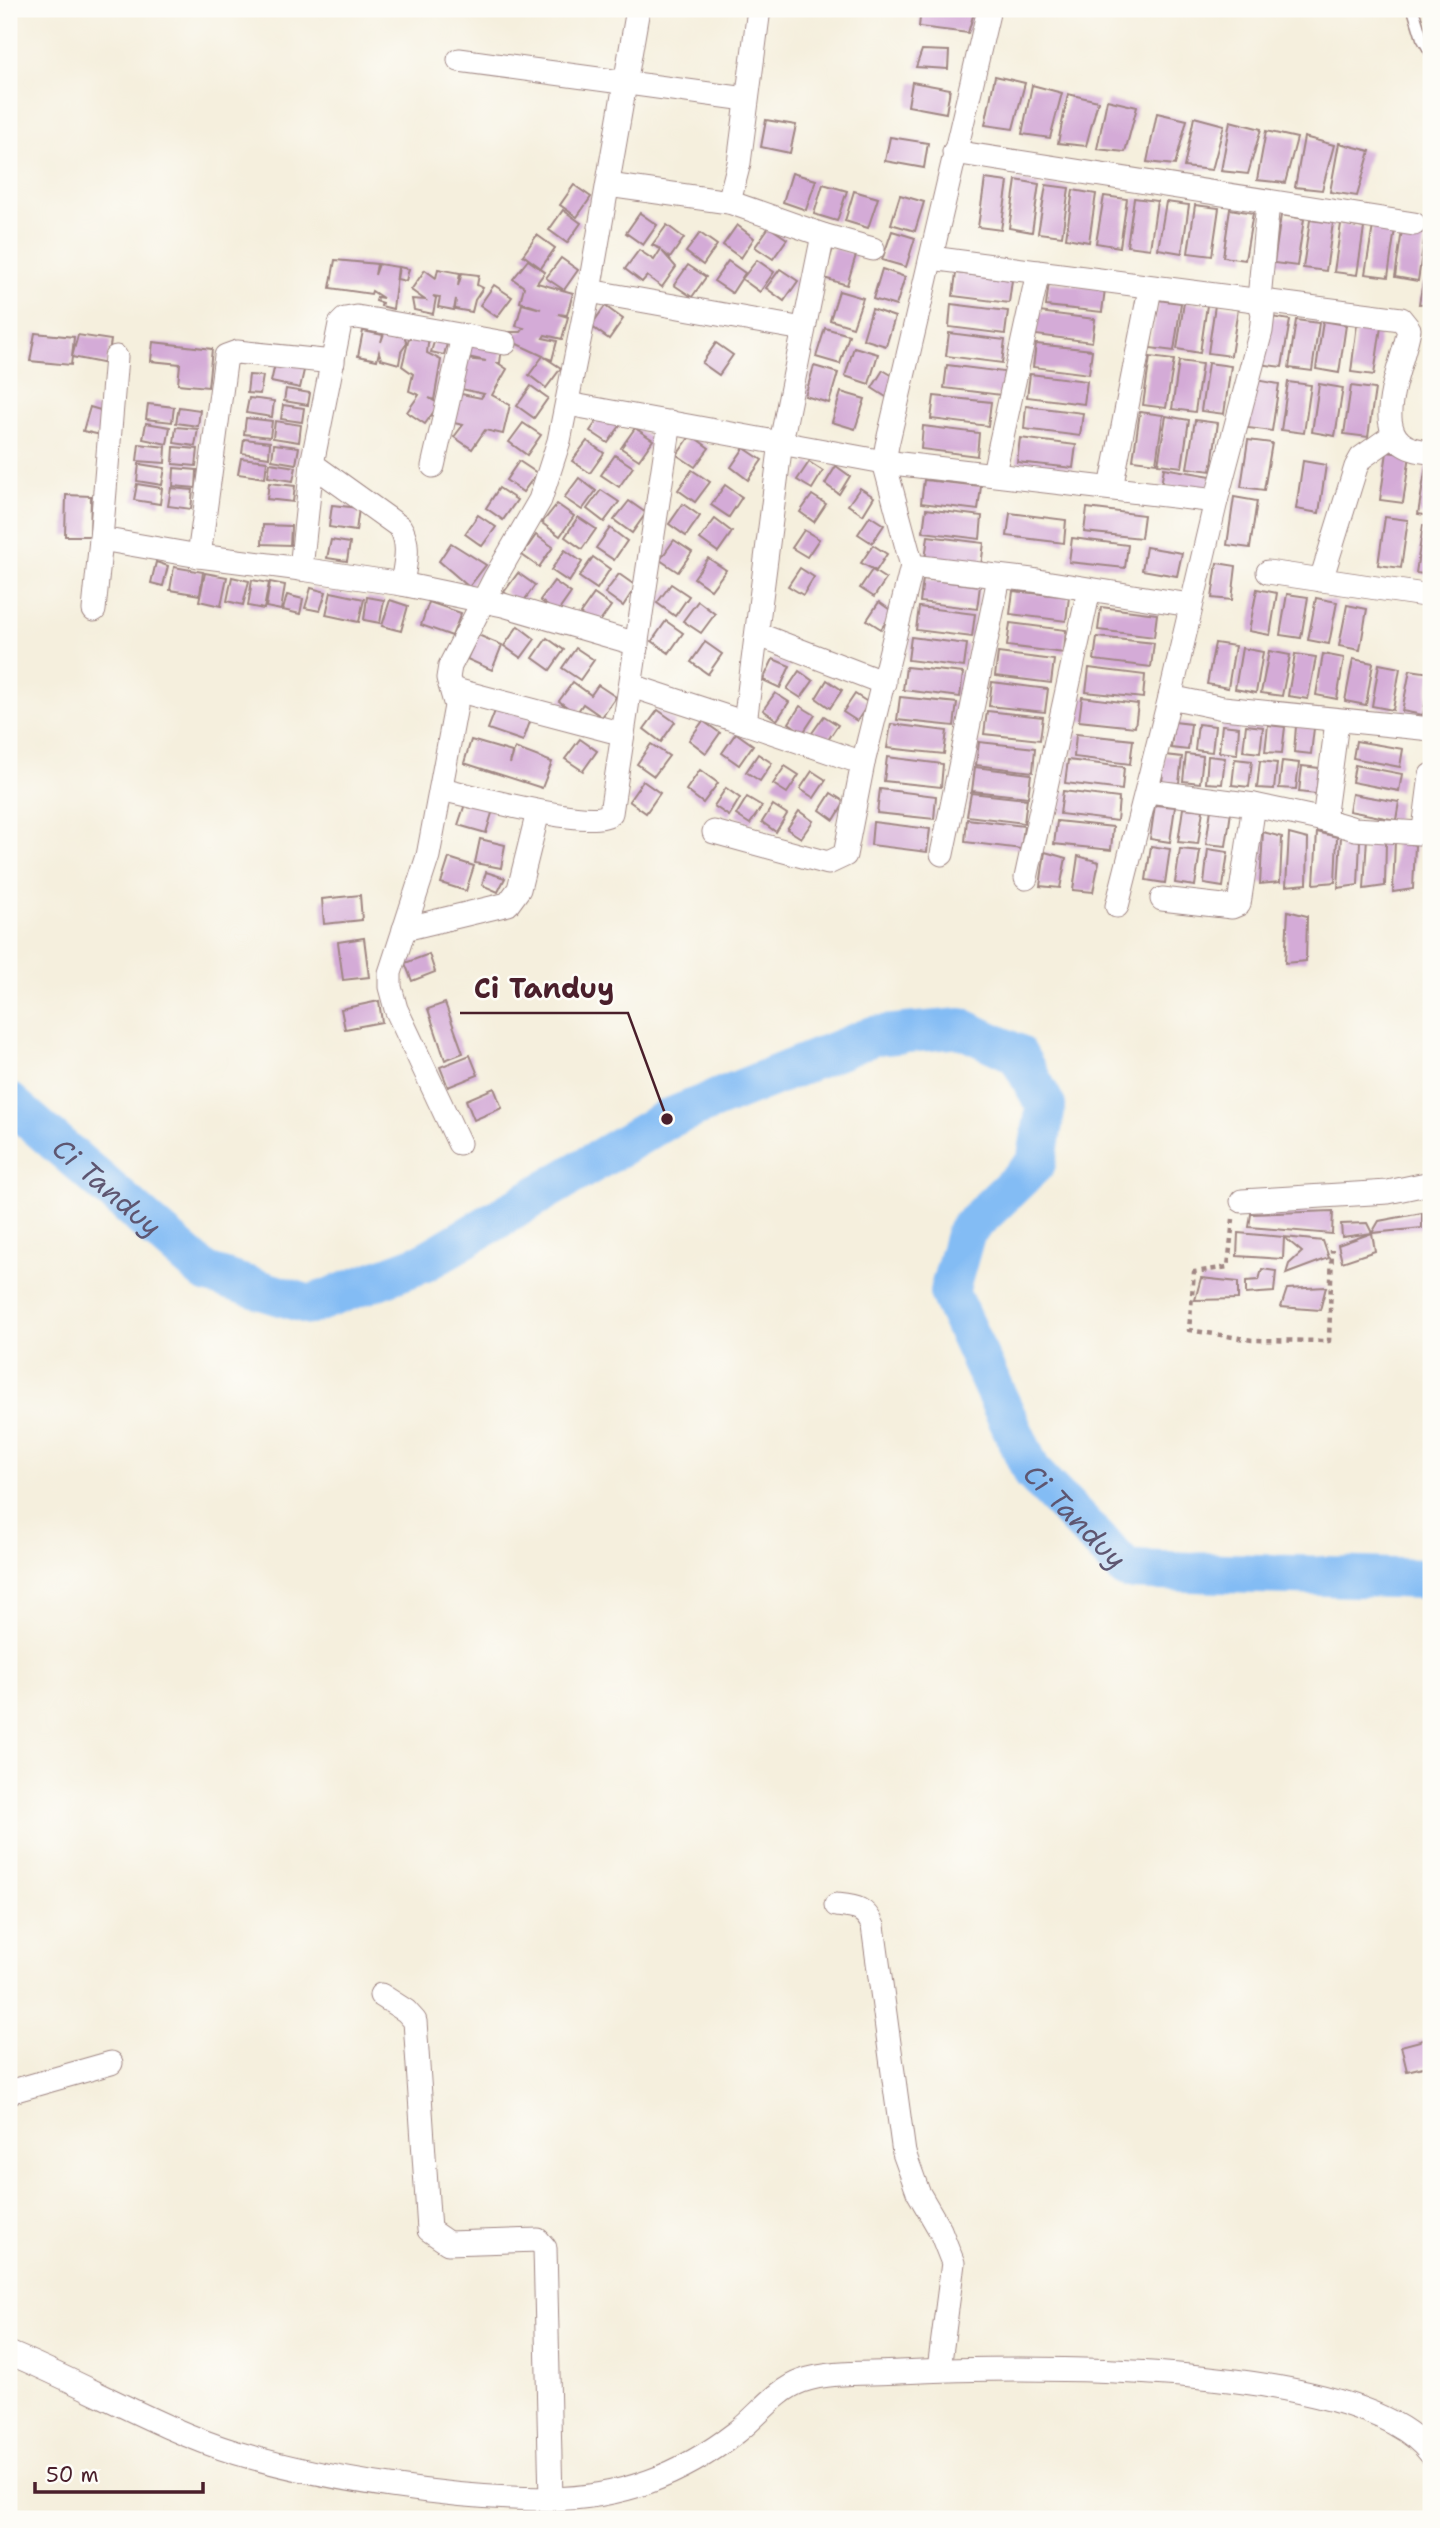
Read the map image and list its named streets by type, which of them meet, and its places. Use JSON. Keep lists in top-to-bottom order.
{
  "water": ["Ci Tanduy"],
  "places": ["Ci Tanduy"],
  "scale_bar": "50 m"
}
